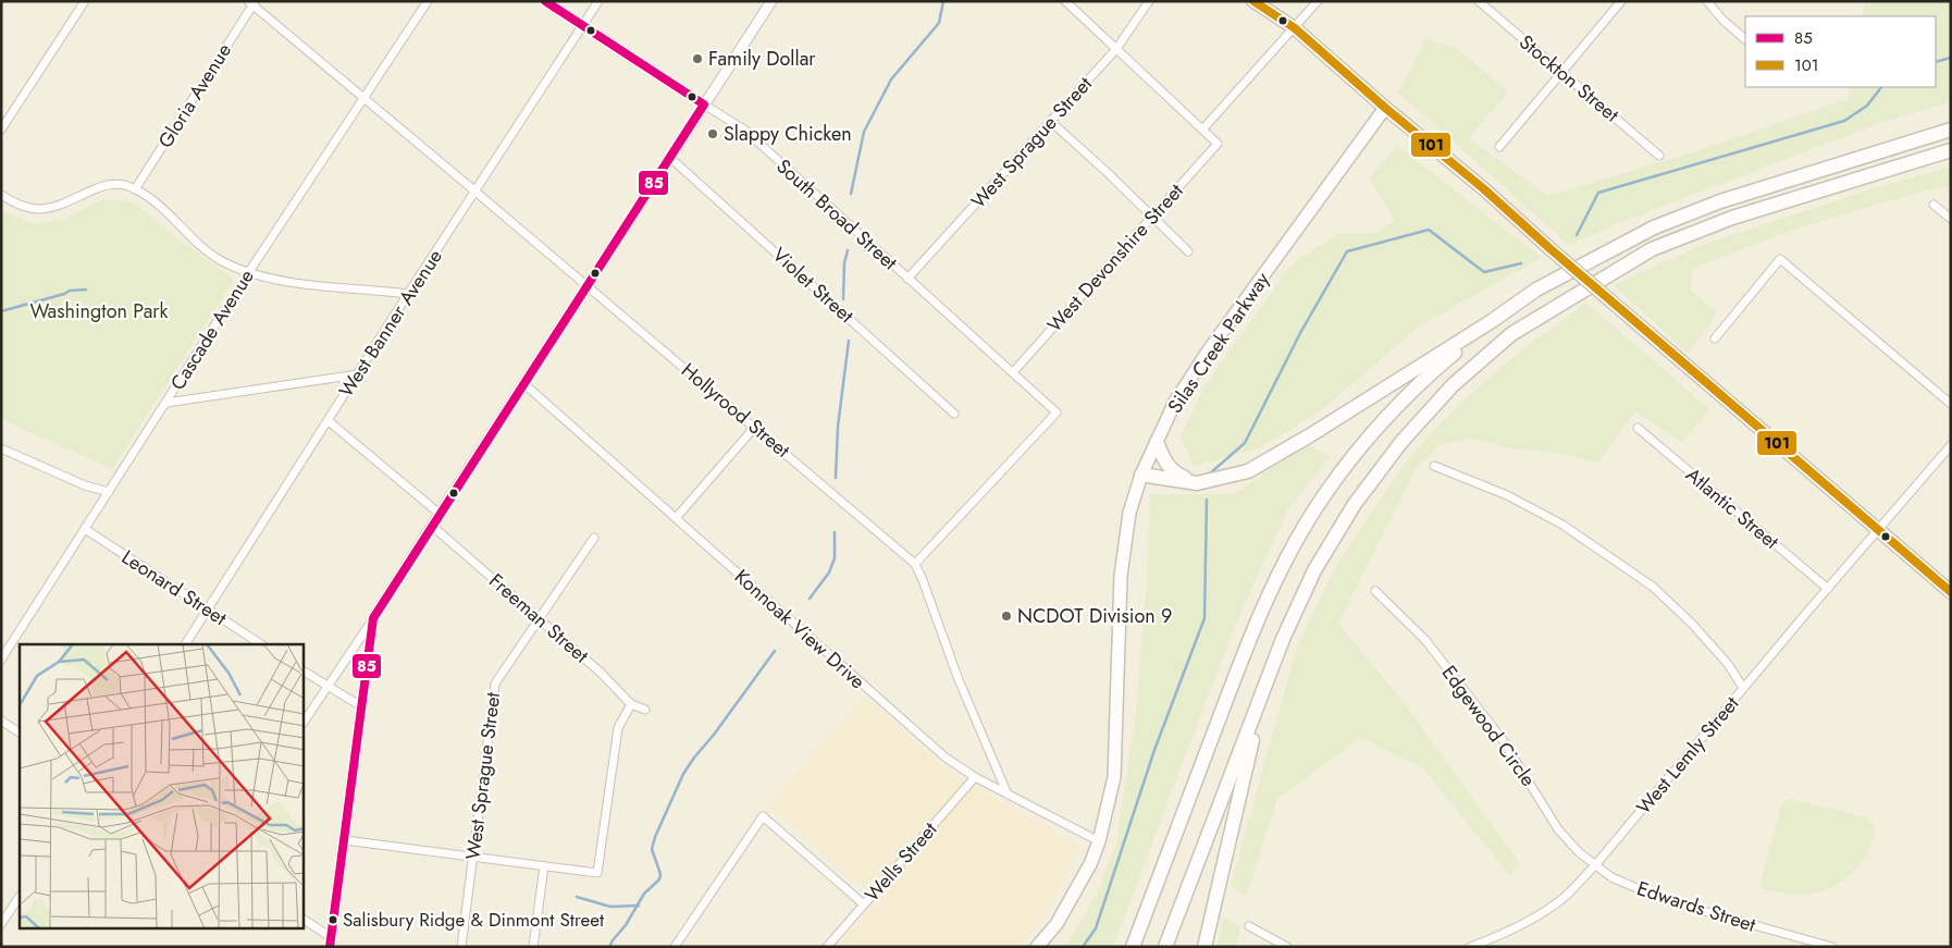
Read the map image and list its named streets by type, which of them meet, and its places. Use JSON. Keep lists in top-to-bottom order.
{
  "streets": {
    "main road": ["Silas Creek Parkway"],
    "street": [
      "Stockton Street",
      "Gloria Avenue",
      "West Sprague Street",
      "South Broad Street",
      "West Devonshire Street",
      "Violet Street",
      "West Banner Avenue",
      "Cascade Avenue",
      "Hollyrood Street",
      "Atlantic Street",
      "Leonard Street",
      "Freeman Street",
      "Konnoak View Drive",
      "Edgewood Circle",
      "West Lemly Street",
      "Wells Street",
      "Edwards Street"
    ]
  },
  "crossings": [
    ["Gloria Avenue", "Hollyrood Street"],
    ["West Sprague Street", "South Broad Street"],
    ["West Sprague Street", "Freeman Street"],
    ["South Broad Street", "West Devonshire Street"],
    ["South Broad Street", "West Banner Avenue"],
    ["South Broad Street", "Hollyrood Street"],
    ["West Banner Avenue", "Hollyrood Street"],
    ["West Banner Avenue", "Leonard Street"],
    ["Cascade Avenue", "Hollyrood Street"],
    ["Cascade Avenue", "Leonard Street"],
    ["Silas Creek Parkway", "Konnoak View Drive"],
    ["Hollyrood Street", "Konnoak View Drive"],
    ["Atlantic Street", "West Lemly Street"],
    ["Konnoak View Drive", "Wells Street"],
    ["Edgewood Circle", "West Lemly Street"],
    ["Edgewood Circle", "Edwards Street"],
    ["West Lemly Street", "Edwards Street"]
  ],
  "parks": ["Washington Park"],
  "places": [
    "Family Dollar",
    "Slappy Chicken",
    "NCDOT Division 9",
    "Salisbury Ridge & Dinmont Street"
  ],
  "lines": ["transit line 85", "transit line 101"],
  "legend": ["85", "101"]
}
